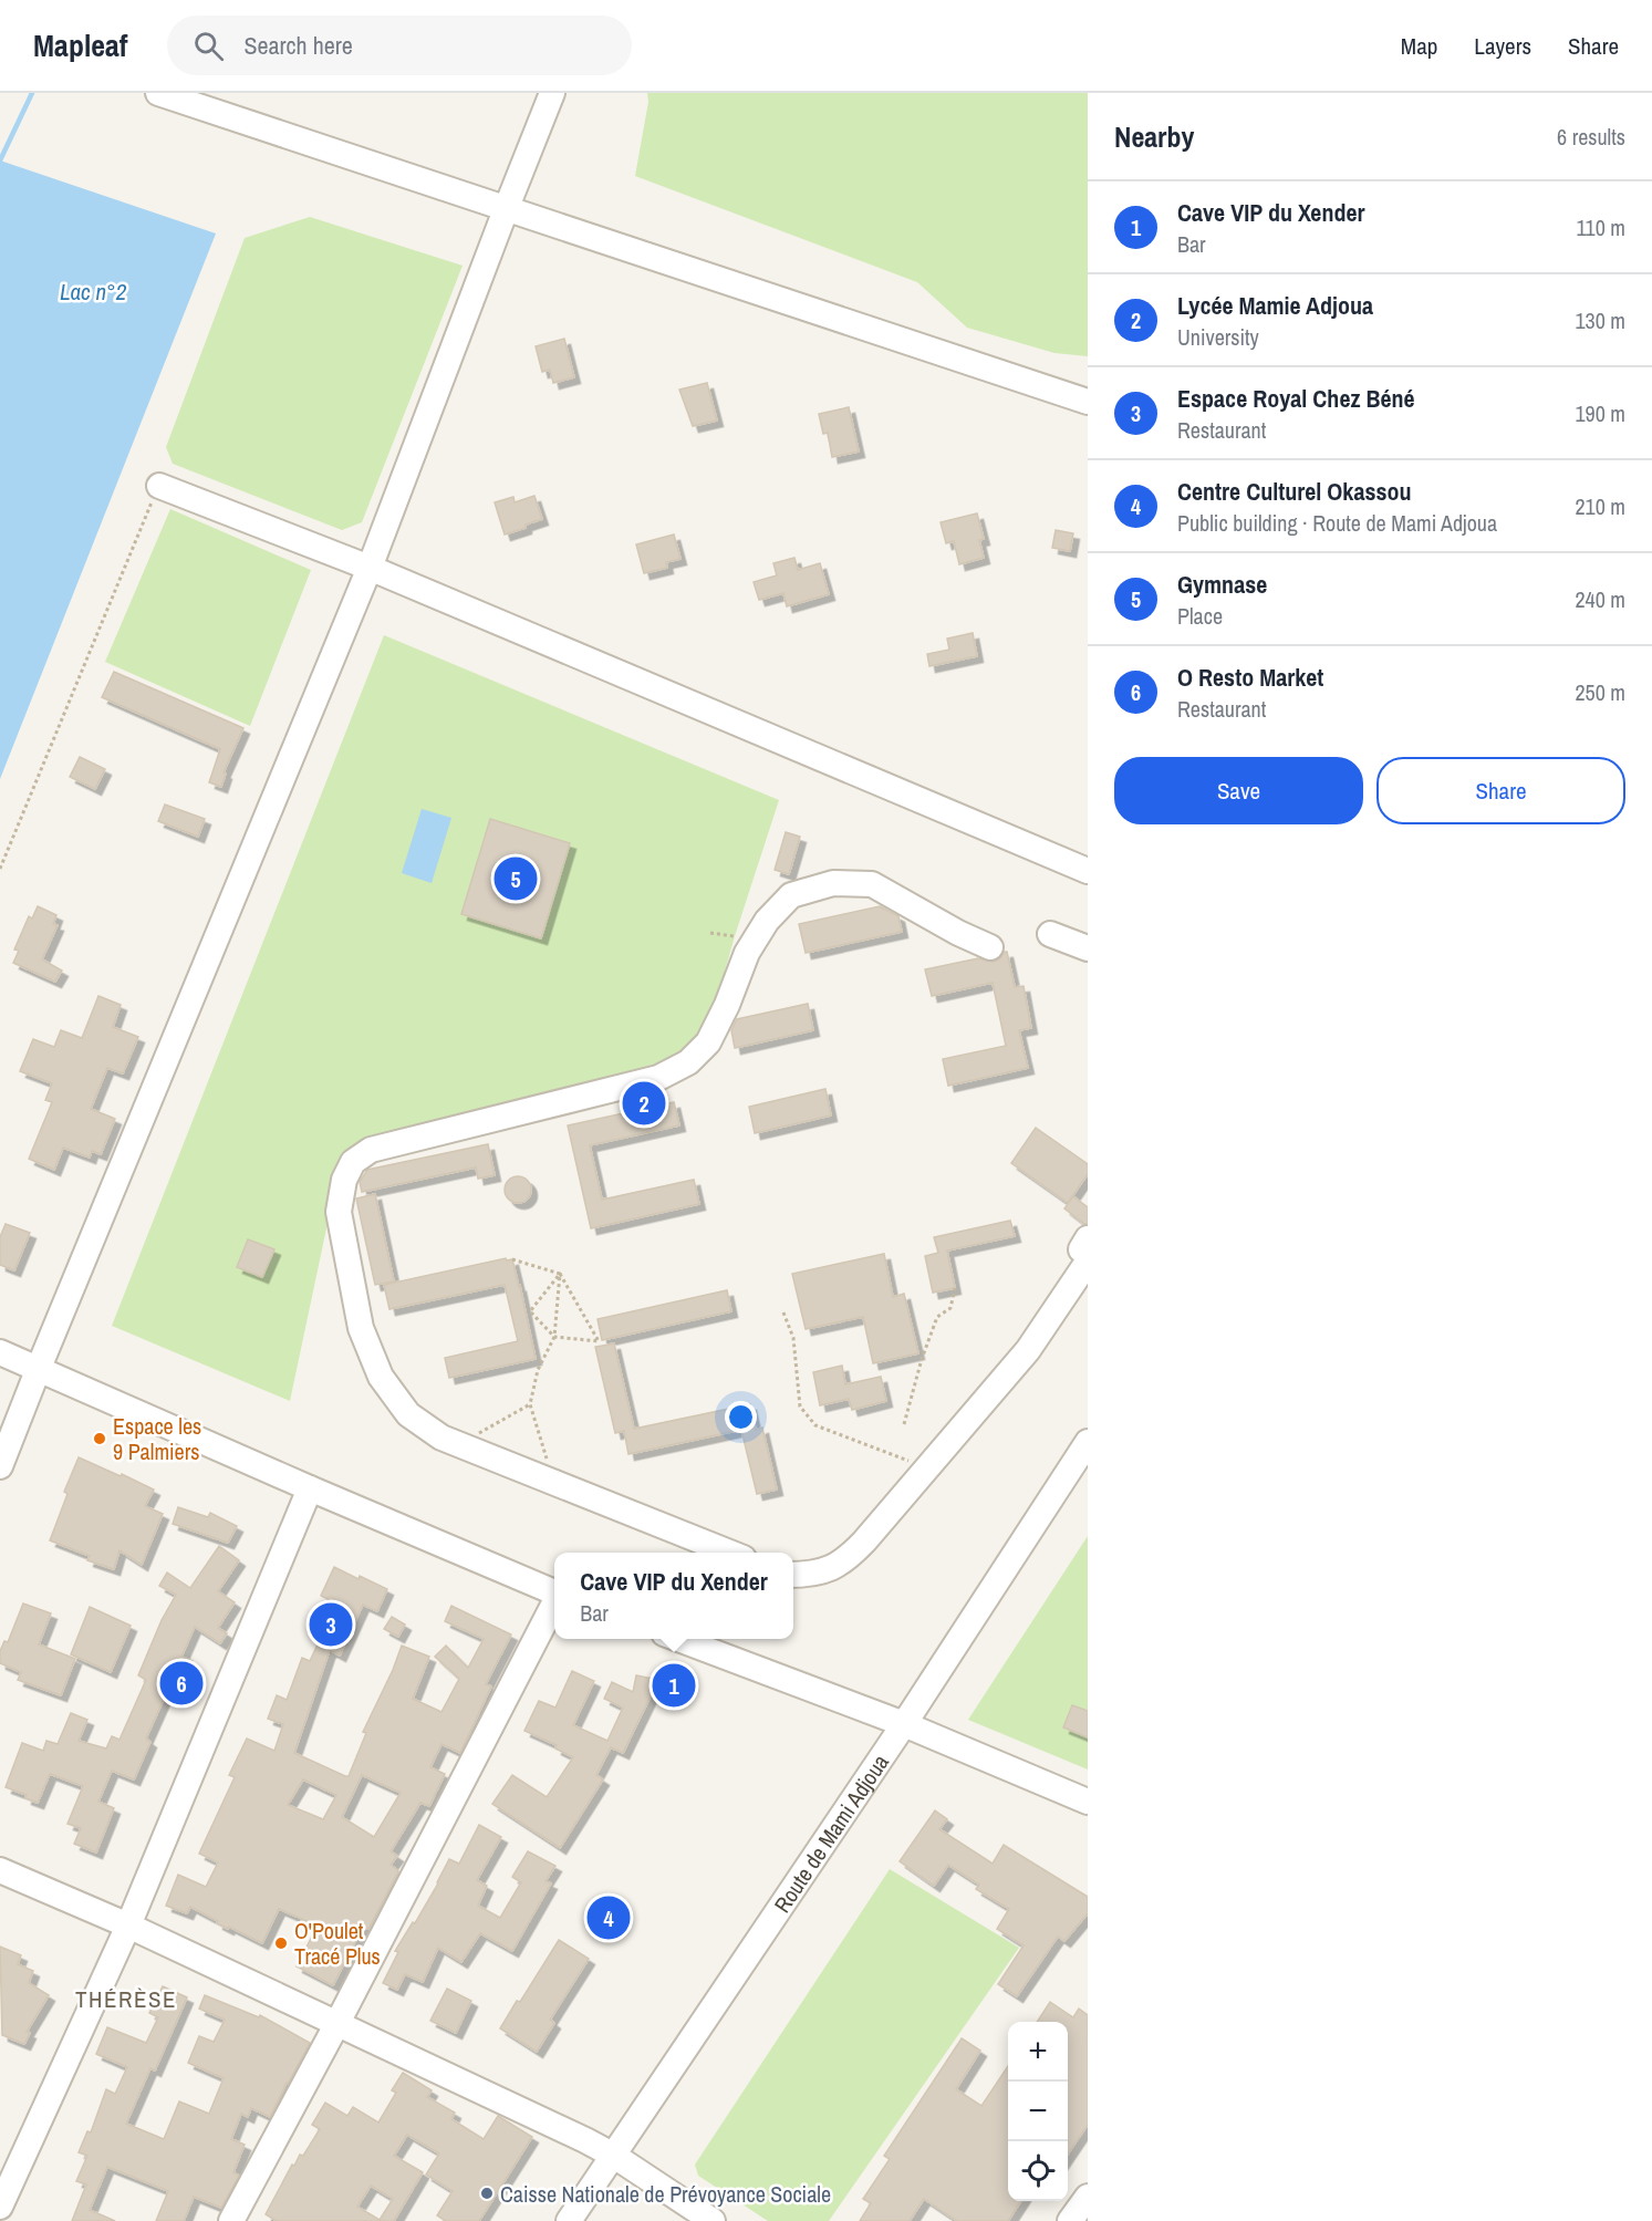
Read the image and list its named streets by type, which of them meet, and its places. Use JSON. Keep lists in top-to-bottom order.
{
  "streets": {
    "street": ["Route de Mami Adjoua"]
  },
  "districts": ["THÉRÈSE"],
  "water": ["Lac n°2"],
  "places": ["Espace les 9 Palmiers", "O'Poulet Tracé Plus", "Caisse Nationale de Prévoyance Sociale"],
  "page": {
    "header": "Mapleaf",
    "search": "Search here",
    "nav": ["Map", "Layers", "Share"],
    "heading": ["Nearby", "6 results"],
    "list": [
      {
        "mark": "1",
        "name": "Cave VIP du Xender",
        "note": "Bar",
        "value": "110 m"
      },
      {
        "mark": "2",
        "name": "Lycée Mamie Adjoua",
        "note": "University",
        "value": "130 m"
      },
      {
        "mark": "3",
        "name": "Espace Royal Chez Béné",
        "note": "Restaurant",
        "value": "190 m"
      },
      {
        "mark": "4",
        "name": "Centre Culturel Okassou",
        "note": "Public building · Route de Mami Adjoua",
        "value": "210 m"
      },
      {
        "mark": "5",
        "name": "Gymnase",
        "note": "Place",
        "value": "240 m"
      },
      {
        "mark": "6",
        "name": "O Resto Market",
        "note": "Restaurant",
        "value": "250 m"
      }
    ],
    "buttons": ["Save", "Share"],
    "pins": [
      "5",
      "2",
      "3",
      "6",
      "1",
      "4"
    ],
    "popup": ["Cave VIP du Xender", "Bar"],
    "map_buttons": ["+", "−"]
  }
}
